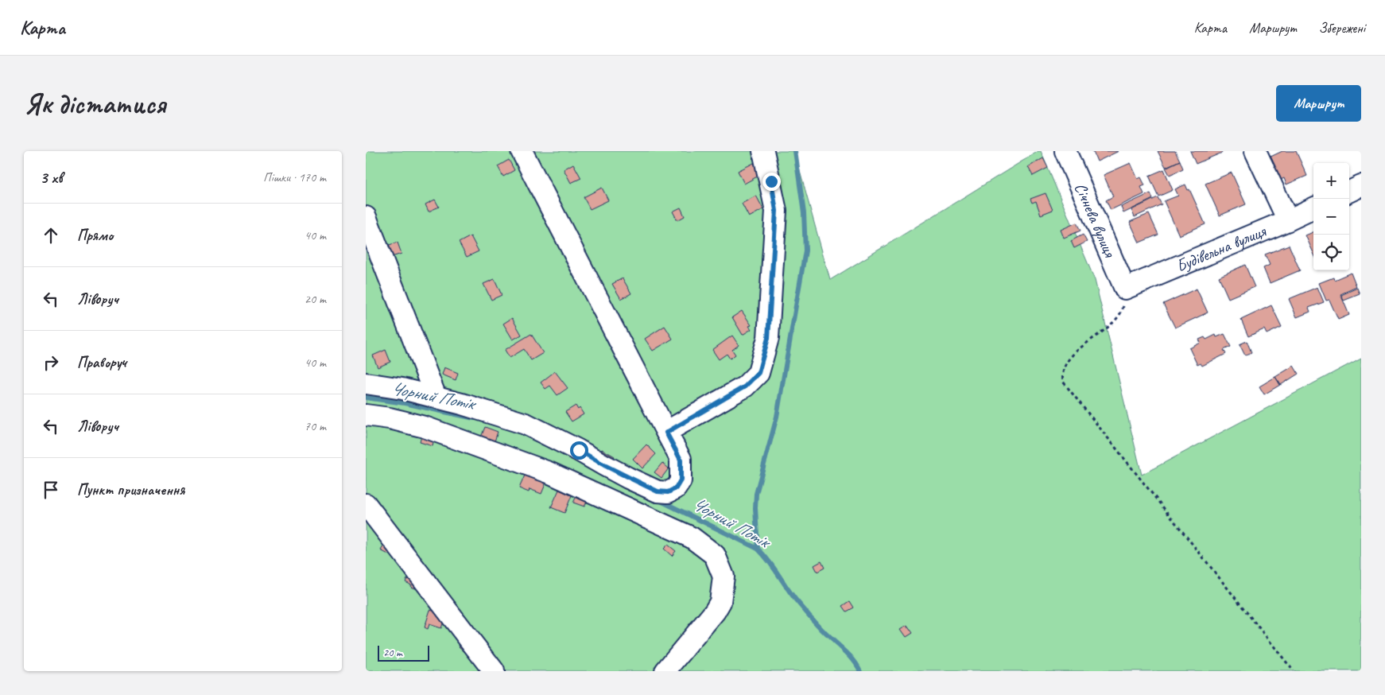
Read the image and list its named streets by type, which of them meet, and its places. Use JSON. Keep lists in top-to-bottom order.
{
  "streets": {
    "street": ["Січнева вулиця", "Будівельна вулиця"]
  },
  "crossings": [
    ["Січнева вулиця", "Будівельна вулиця"]
  ],
  "water": ["Чорний Потік"],
  "scale_bar": "20 m",
  "page": {
    "header": "Карта",
    "nav": ["Карта", "Маршрут", "Збережені"],
    "buttons": "Маршрут",
    "title": "Як дістатися",
    "heading": ["3 хв", "Пішки · 170 m"],
    "map_buttons": ["+", "−"],
    "list": [
      ["Прямо", "40 m"],
      ["Ліворуч", "20 m"],
      ["Праворуч", "40 m"],
      ["Ліворуч", "70 m"],
      "Пункт призначення"
    ],
    "scale": "20 m"
  }
}
